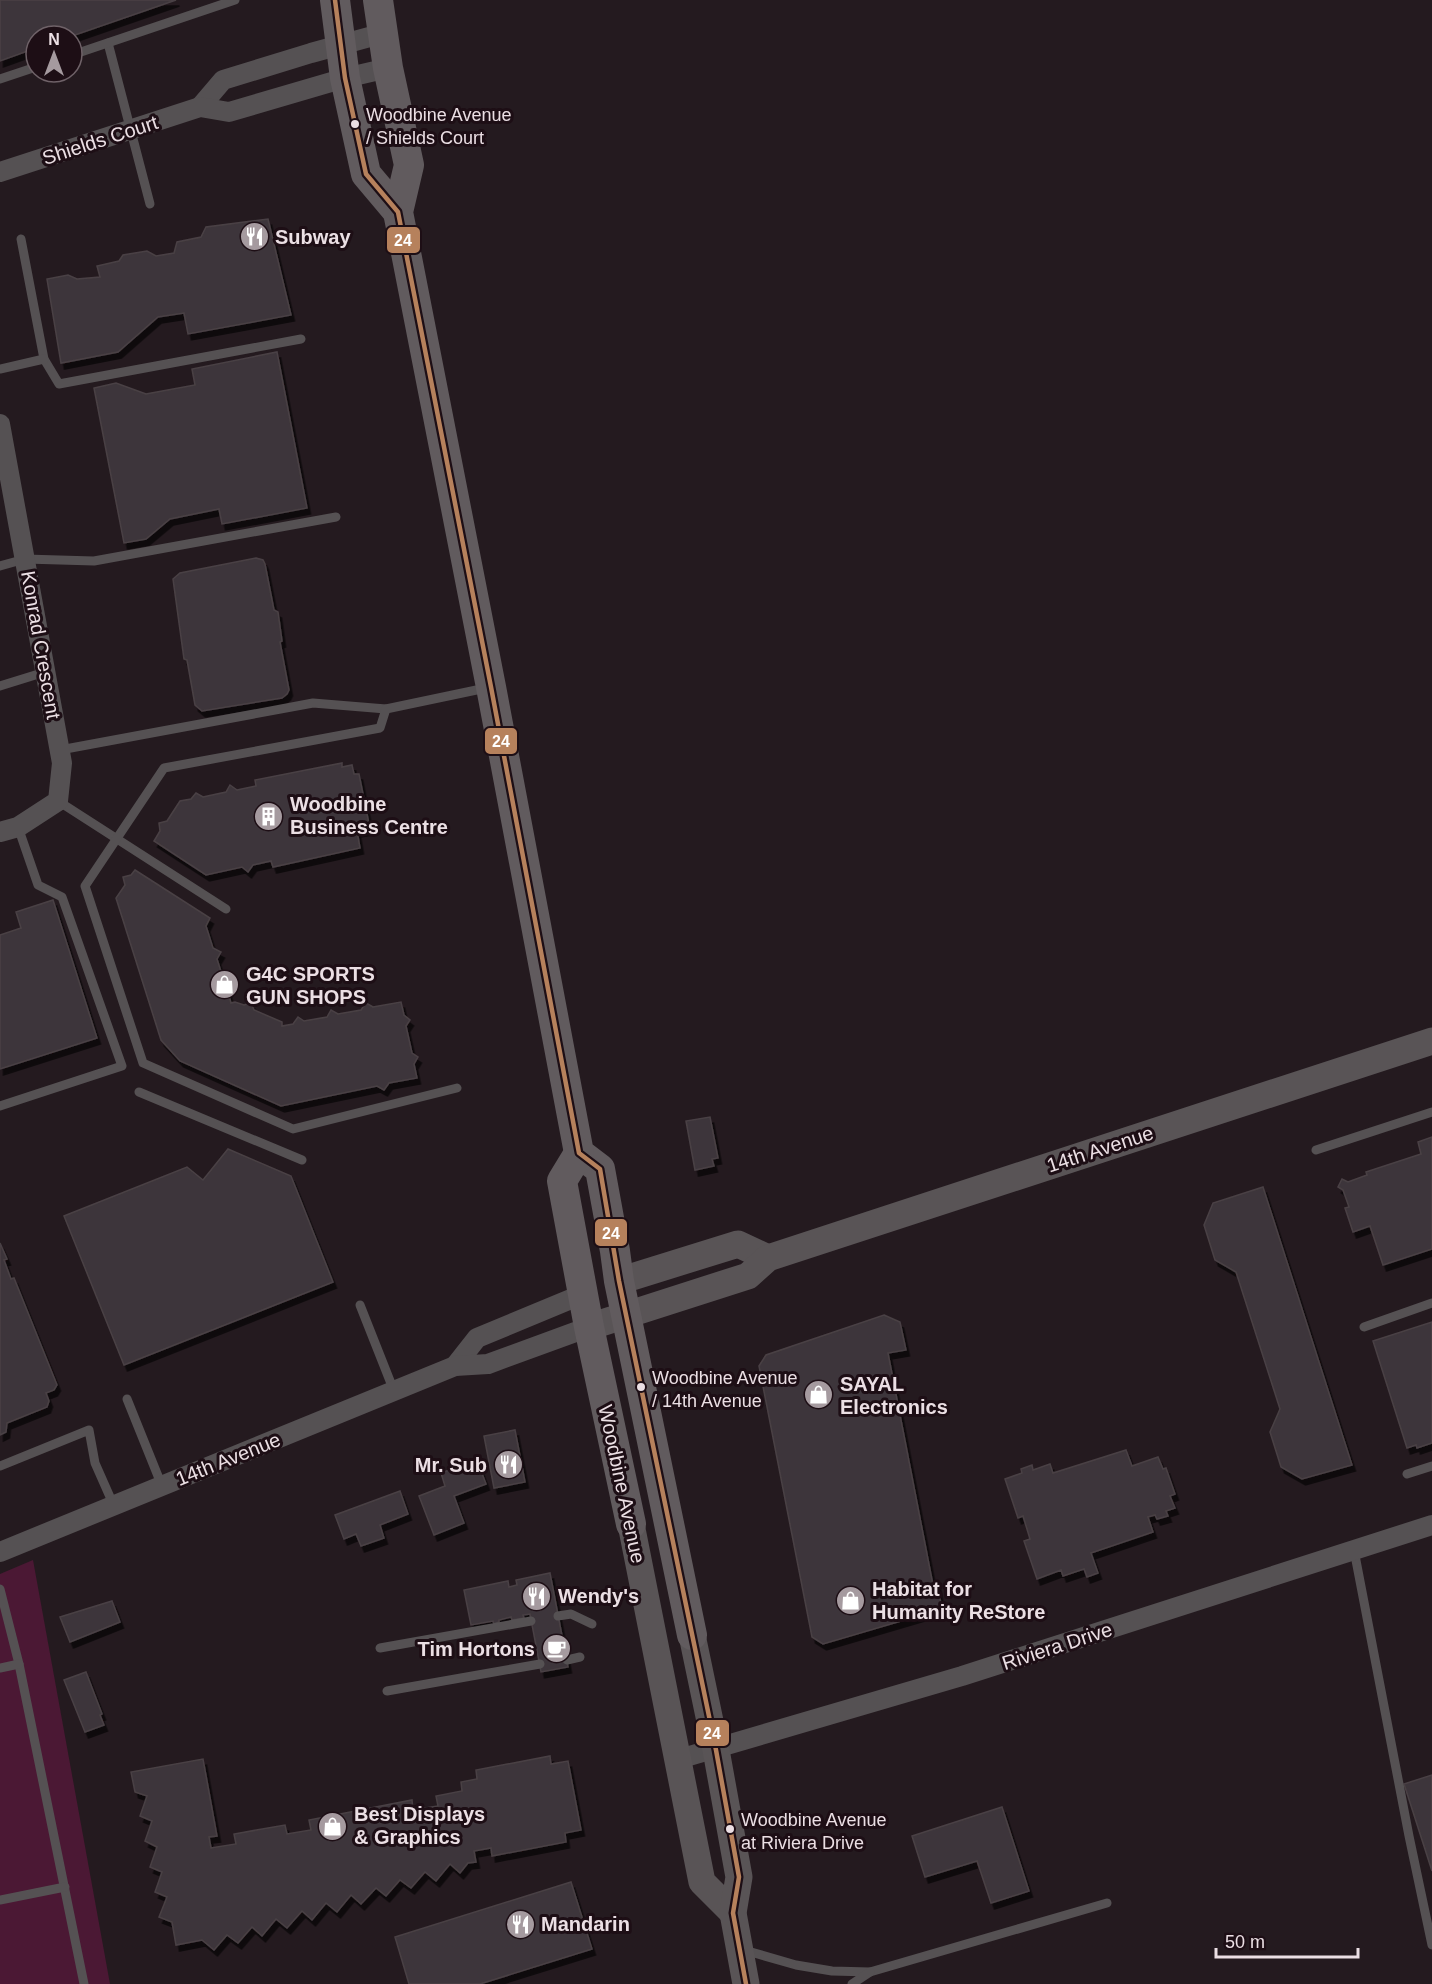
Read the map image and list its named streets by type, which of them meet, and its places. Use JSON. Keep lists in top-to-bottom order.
{
  "streets": {
    "main road": ["14th Avenue", "Woodbine Avenue"],
    "street": ["Shields Court", "Konrad Crescent", "Riviera Drive"]
  },
  "crossings": [
    ["14th Avenue", "Woodbine Avenue"],
    ["Woodbine Avenue", "Riviera Drive"]
  ],
  "places": {
    "other": ["Woodbine Avenue / Shields Court", "Woodbine Avenue / 14th Avenue", "Woodbine Avenue at Riviera Drive"],
    "restaurant": [
      "Subway",
      "Mr. Sub",
      "Wendy's",
      "Mandarin"
    ],
    "building": ["Woodbine Business Centre"],
    "shop": [
      "G4C SPORTS GUN SHOPS",
      "SAYAL Electronics",
      "Habitat for Humanity ReStore",
      "Best Displays & Graphics"
    ],
    "cafe": ["Tim Hortons"]
  },
  "lines": ["transit line 24"],
  "scale_bar": "50 m",
  "north": "top"
}
